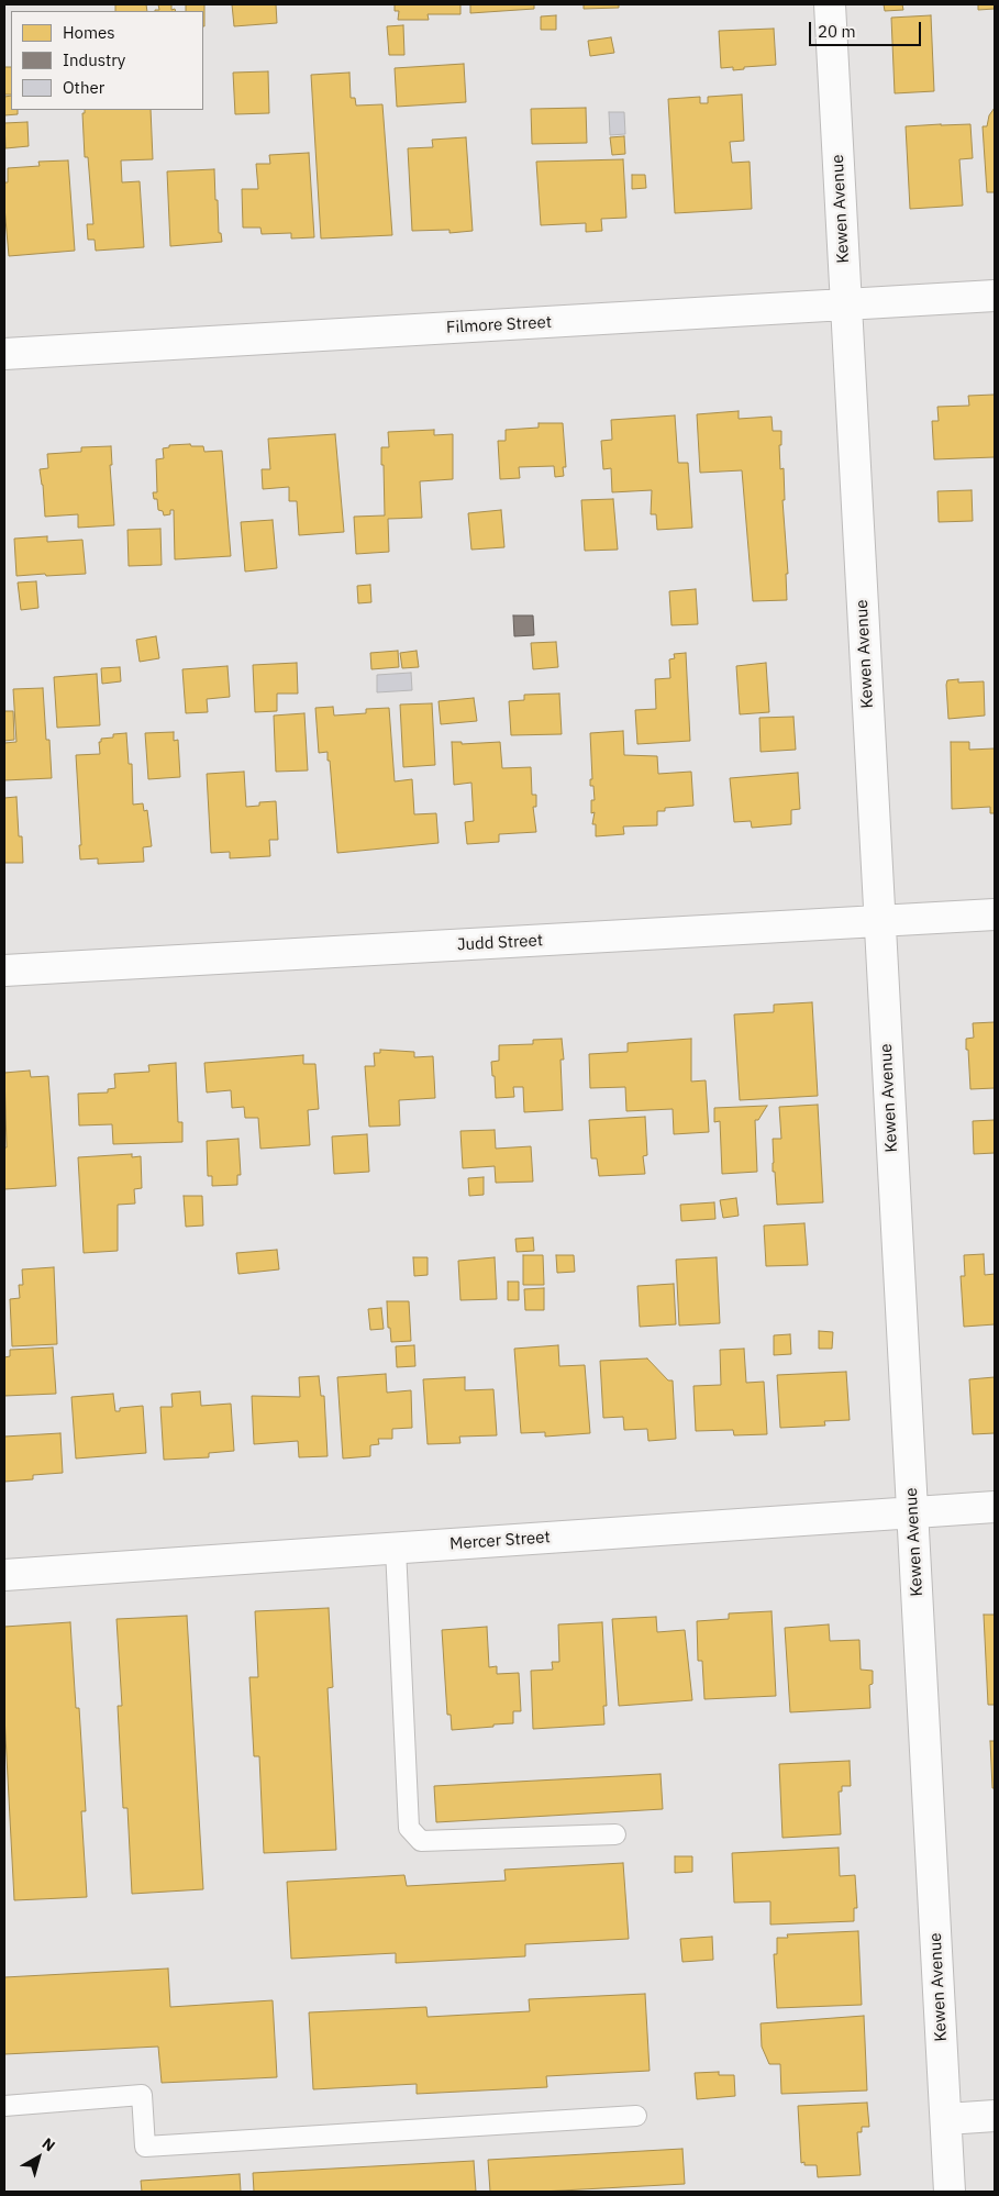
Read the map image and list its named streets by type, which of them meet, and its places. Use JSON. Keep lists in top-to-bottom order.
{
  "streets": {
    "street": [
      "Kewen Avenue",
      "Filmore Street",
      "Judd Street",
      "Mercer Street"
    ]
  },
  "crossings": [
    ["Kewen Avenue", "Filmore Street"],
    ["Kewen Avenue", "Judd Street"],
    ["Kewen Avenue", "Mercer Street"]
  ],
  "legend": ["Homes", "Industry", "Other"],
  "scale_bar": "20 m",
  "north": "top right"
}
